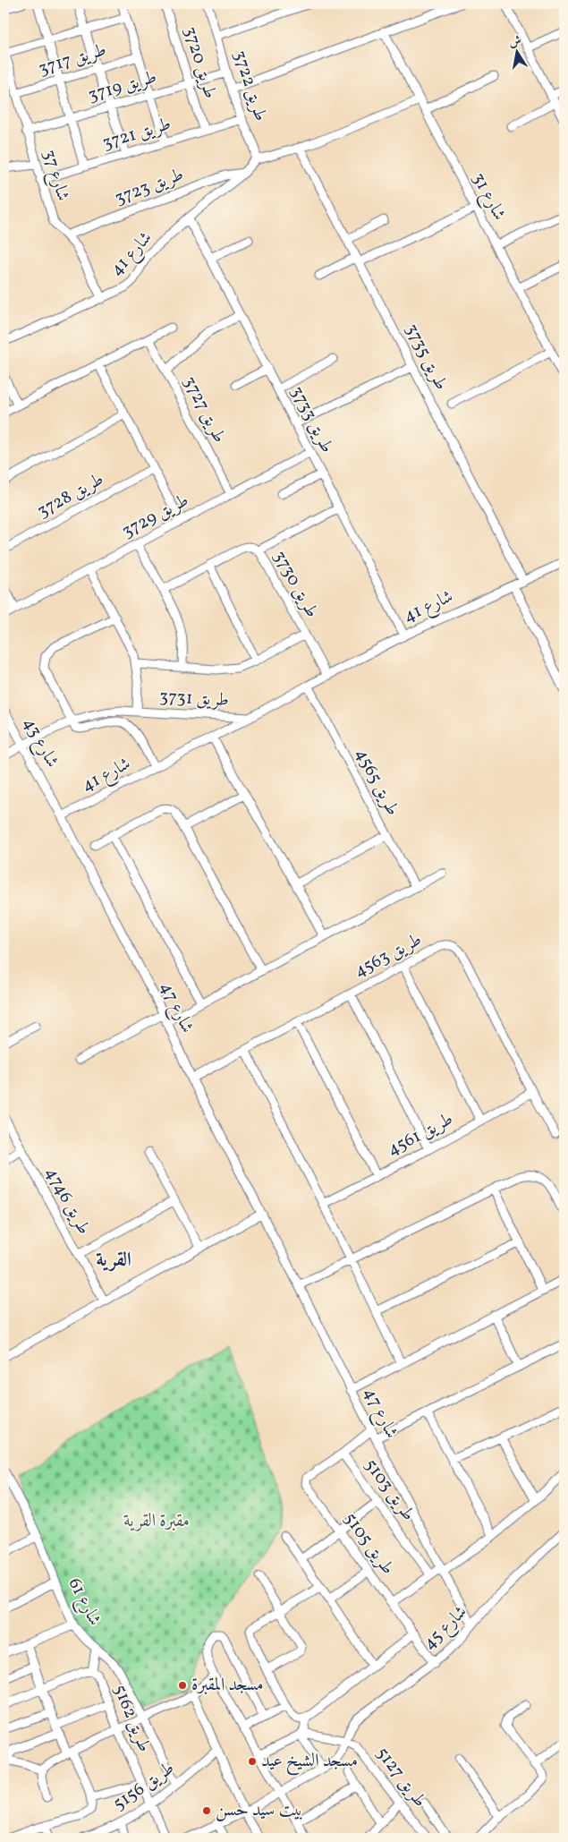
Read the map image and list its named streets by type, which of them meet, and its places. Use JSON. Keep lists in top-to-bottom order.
{
  "streets": {
    "street": [
      "طريق 3717",
      "طريق 3720",
      "طريق 3722",
      "طريق 3719",
      "طريق 3721",
      "شارع 37",
      "طريق 3723",
      "شارع 31",
      "شارع 41",
      "طريق 3735",
      "طريق 3727",
      "طريق 3733",
      "طريق 3728",
      "طريق 3729",
      "طريق 3730",
      "طريق 3731",
      "شارع 43",
      "طريق 4565",
      "طريق 4563",
      "شارع 47",
      "طريق 4561",
      "طريق 4746",
      "طريق 5103",
      "طريق 5105",
      "شارع 61",
      "شارع 45",
      "طريق 5162",
      "طريق 5127",
      "طريق 5156"
    ]
  },
  "crossings": [
    ["طريق 3717", "شارع 37"],
    ["طريق 3720", "طريق 3719"],
    ["طريق 3720", "طريق 3721"],
    ["طريق 3722", "طريق 3719"],
    ["طريق 3722", "طريق 3721"],
    ["طريق 3719", "شارع 37"],
    ["طريق 3721", "شارع 37"],
    ["شارع 37", "طريق 3723"],
    ["شارع 37", "شارع 41"],
    ["طريق 3723", "شارع 41"],
    ["شارع 41", "طريق 3735"],
    ["شارع 41", "طريق 3733"],
    ["شارع 41", "طريق 3730"],
    ["شارع 41", "طريق 3731"],
    ["شارع 41", "شارع 43"],
    ["شارع 41", "طريق 4565"],
    ["شارع 41", "شارع 47"],
    ["طريق 3727", "طريق 3729"],
    ["طريق 3733", "طريق 3729"],
    ["طريق 3729", "طريق 3731"],
    ["طريق 3730", "طريق 3731"],
    ["طريق 3731", "شارع 43"],
    ["شارع 43", "شارع 47"],
    ["طريق 4563", "شارع 47"],
    ["طريق 4563", "طريق 4561"],
    ["شارع 47", "طريق 5103"],
    ["شارع 47", "شارع 45"],
    ["طريق 5103", "طريق 5105"],
    ["طريق 5105", "شارع 45"],
    ["شارع 61", "طريق 5156"],
    ["شارع 45", "طريق 5127"],
    ["طريق 5162", "طريق 5156"]
  ],
  "districts": ["القرية"],
  "parks": ["مقبرة القرية"],
  "places": ["مسجد المقبرة", "مسجد الشيخ عيد", "بيت سيد حسن"],
  "north": "top"
}
